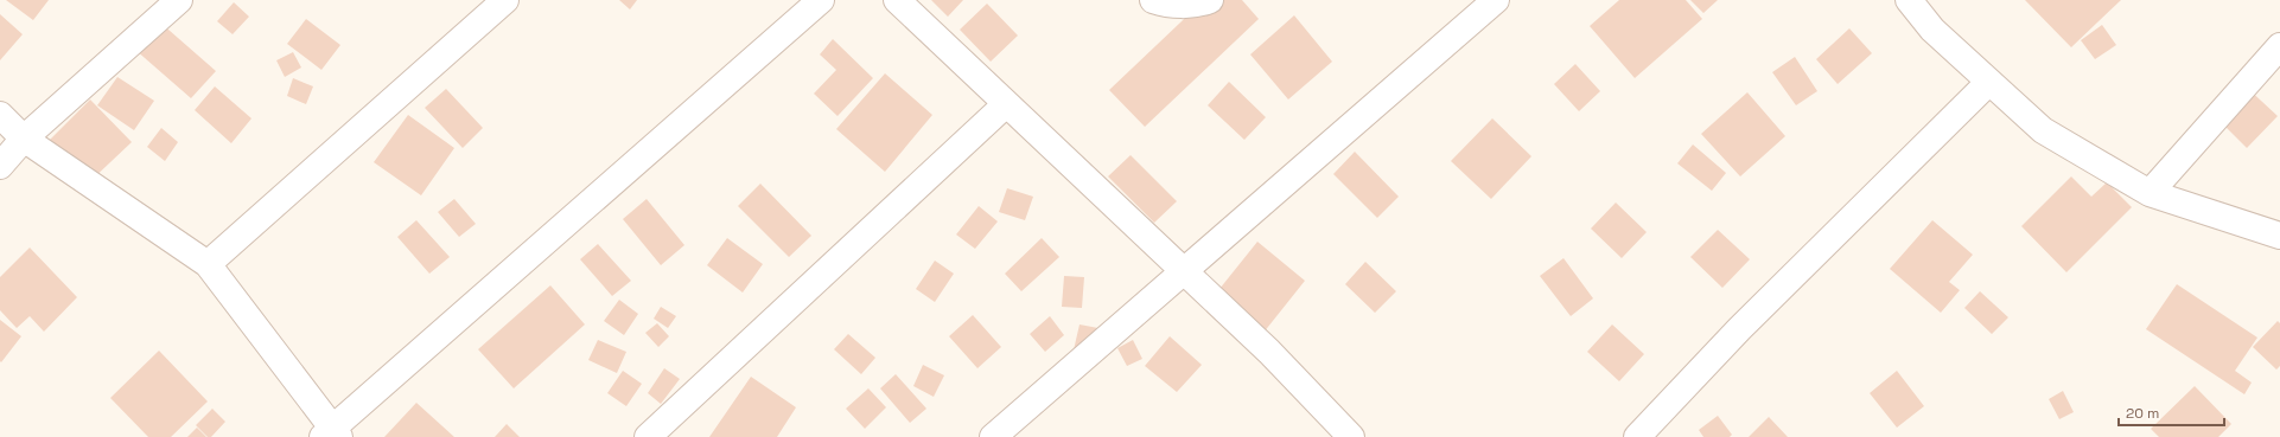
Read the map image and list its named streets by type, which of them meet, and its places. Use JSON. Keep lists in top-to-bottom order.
{
  "scale_bar": "20 m"
}
